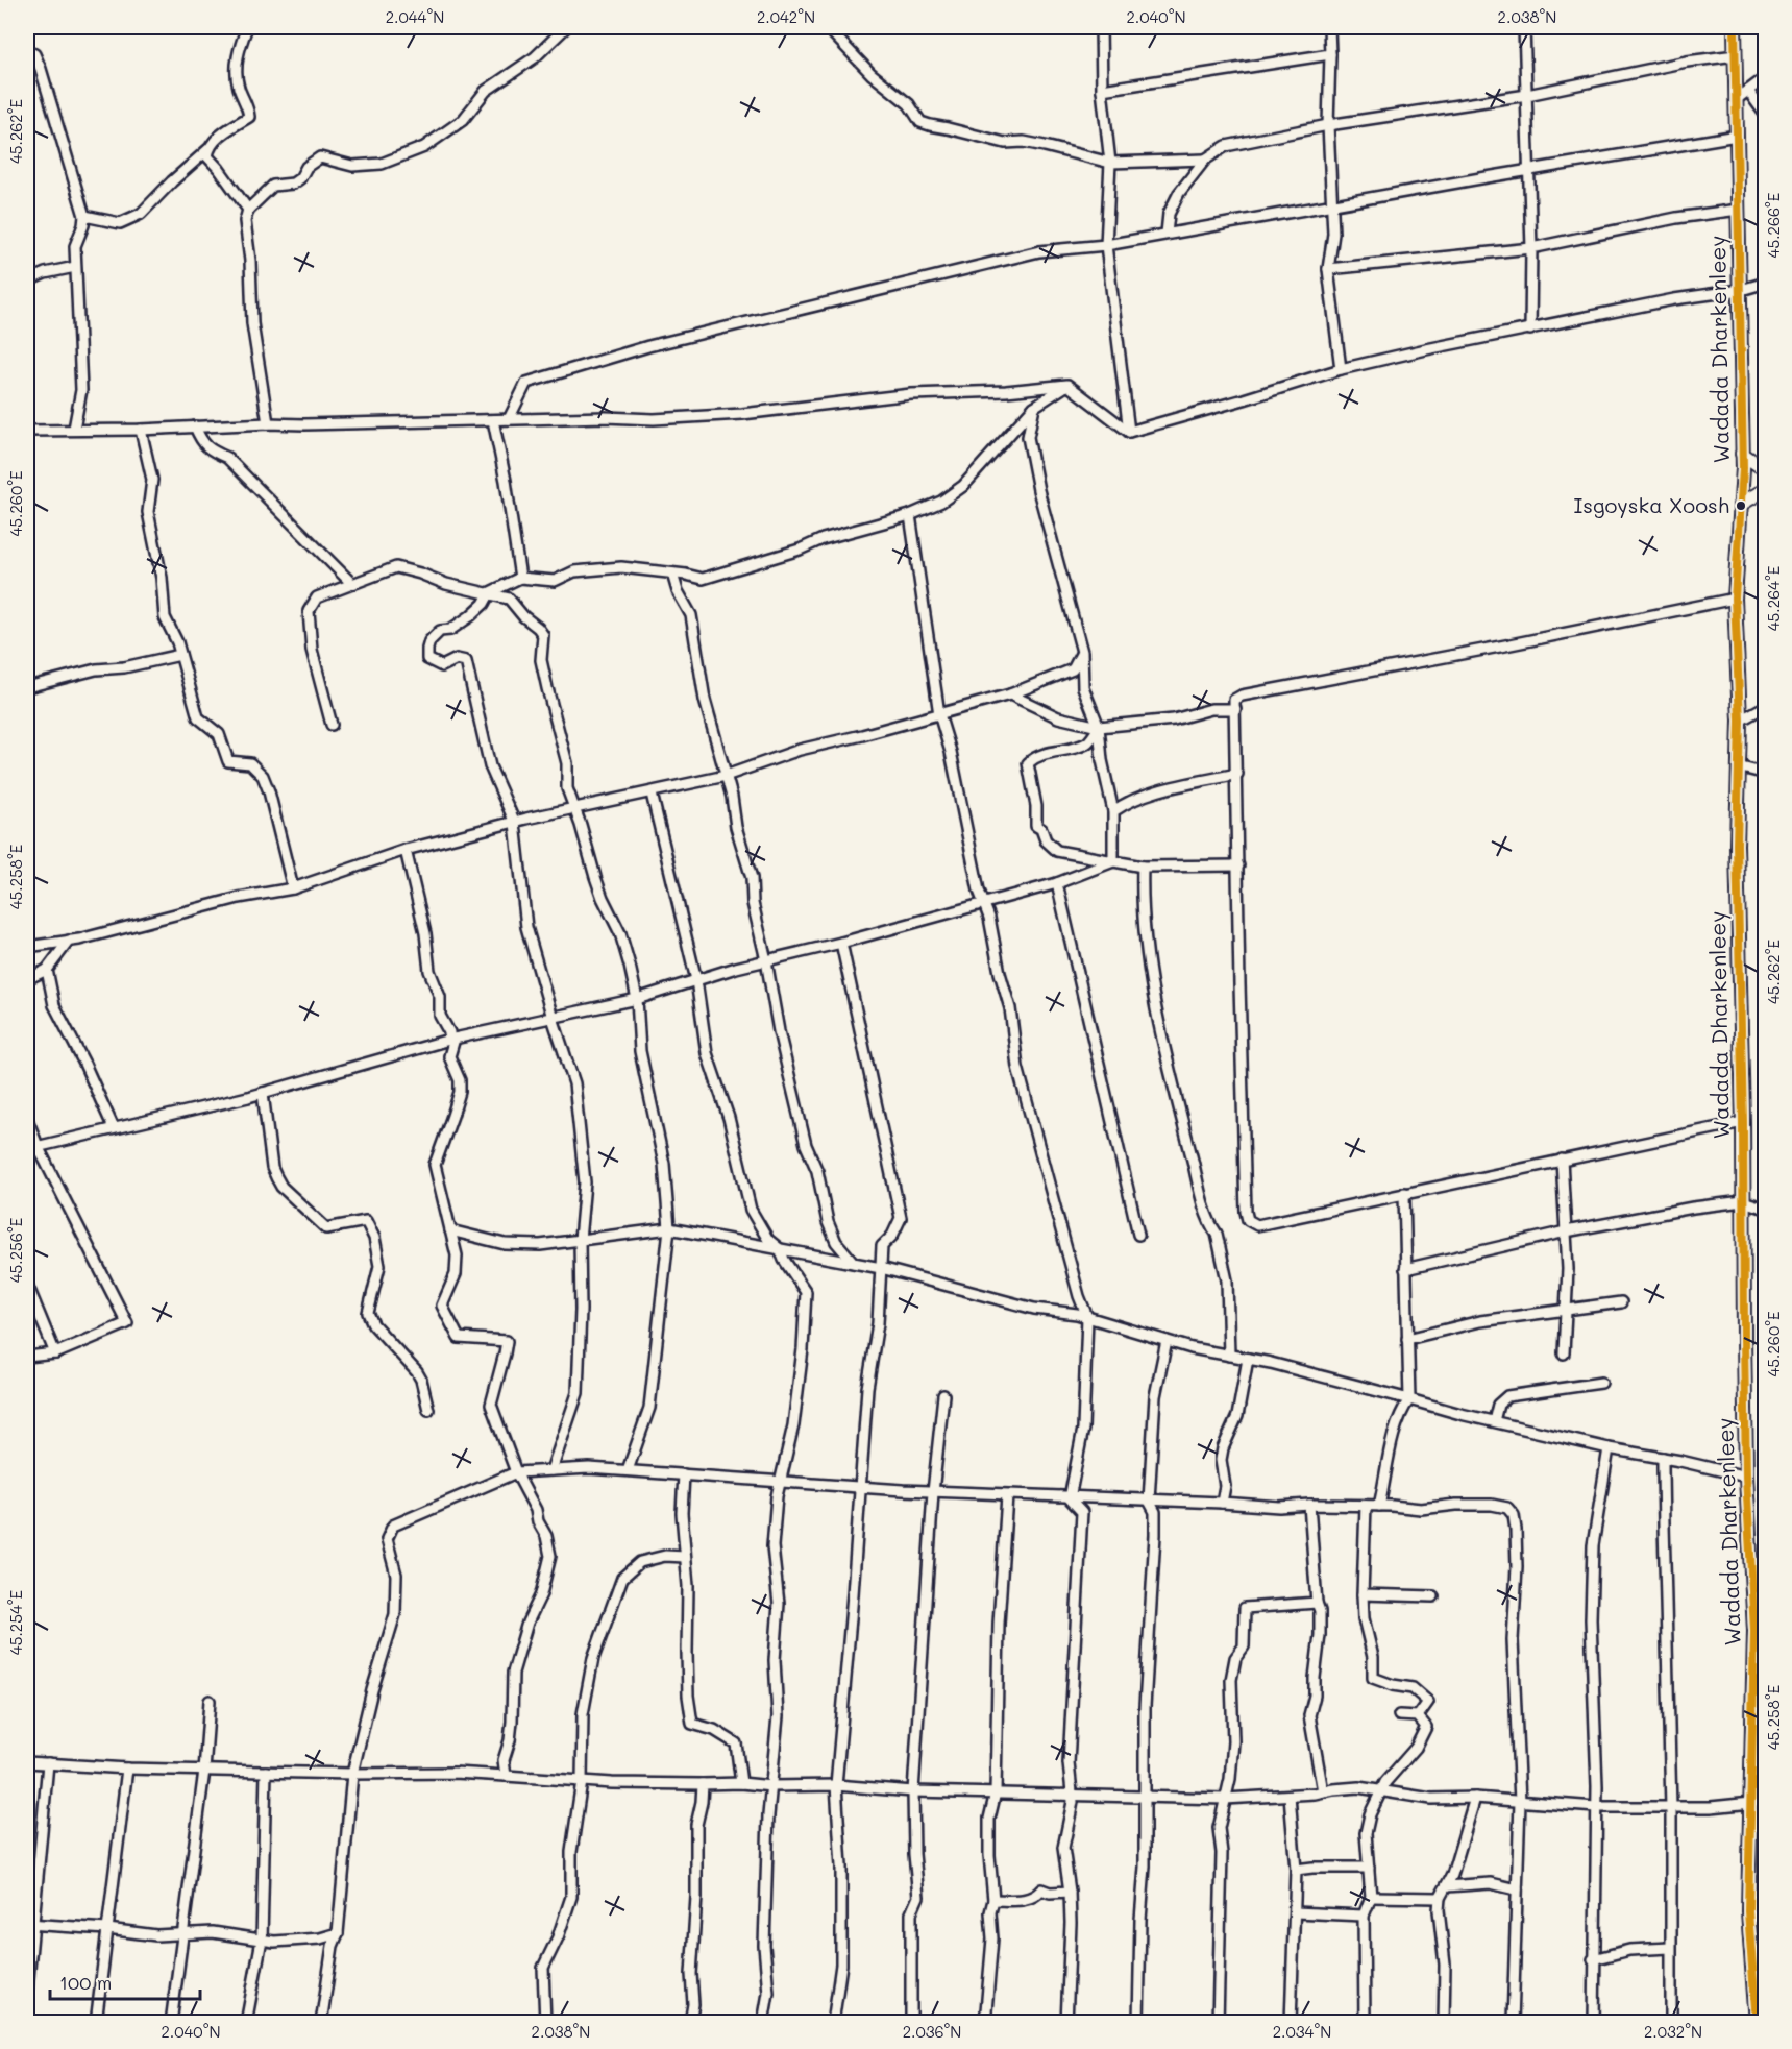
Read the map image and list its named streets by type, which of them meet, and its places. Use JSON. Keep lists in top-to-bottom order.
{
  "streets": {
    "main road": ["Wadada Dharkenleey"]
  },
  "places": ["Isgoyska Xoosh"],
  "scale_bar": "100 m",
  "coordinates": [
    "2.044°N",
    "2.042°N",
    "2.040°N",
    "2.038°N",
    "45.262°E",
    "45.266°E",
    "45.260°E",
    "45.264°E",
    "45.258°E",
    "45.256°E",
    "45.254°E",
    "2.036°N",
    "2.034°N",
    "2.032°N"
  ]
}
